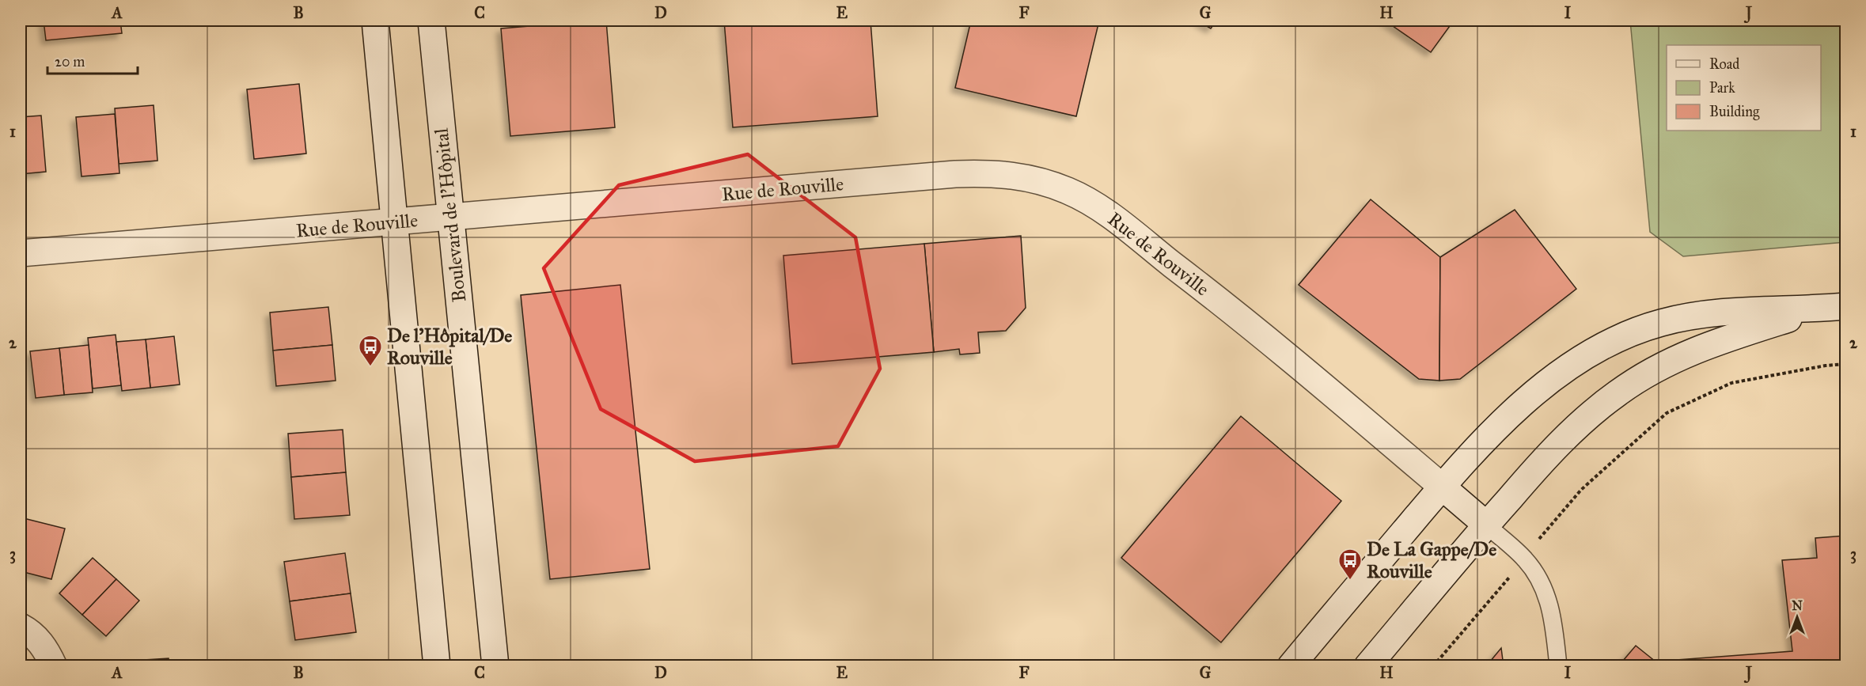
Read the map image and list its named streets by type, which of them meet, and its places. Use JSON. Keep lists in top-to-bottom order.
{
  "streets": {
    "street": ["Rue de Rouville", "Boulevard de l'Hôpital"]
  },
  "crossings": [
    ["Rue de Rouville", "Boulevard de l'Hôpital"]
  ],
  "places": {
    "bus stop": ["De l'Hôpital/De Rouville", "De La Gappe/De Rouville"]
  },
  "legend": ["Road", "Park", "Building"],
  "scale_bar": "20 m",
  "north": "top",
  "grid": {
    "columns": [
      "A",
      "B",
      "C",
      "D",
      "E",
      "F",
      "G",
      "H",
      "I",
      "J"
    ],
    "rows": ["1", "2", "3"]
  }
}
